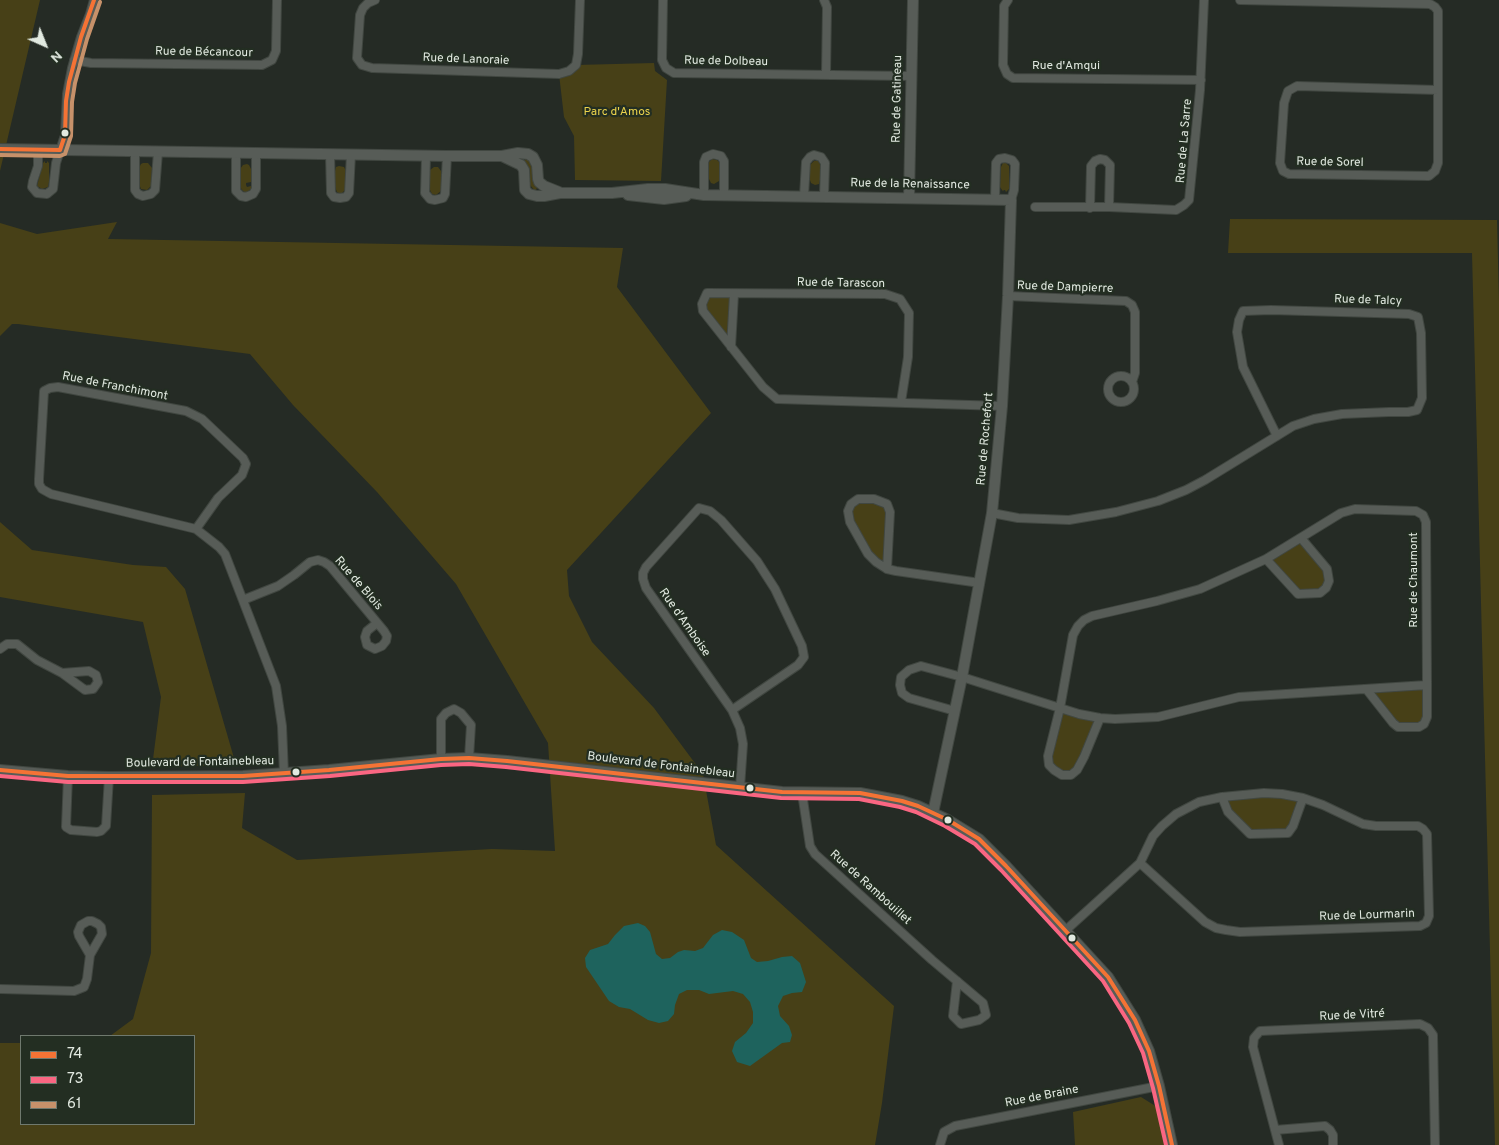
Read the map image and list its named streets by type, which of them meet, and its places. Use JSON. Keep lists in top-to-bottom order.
{
  "streets": {
    "street": [
      "Rue de Bécancour",
      "Rue de Lanoraie",
      "Rue de Dolbeau",
      "Rue d'Amqui",
      "Rue de Gatineau",
      "Rue de La Sarre",
      "Rue de Sorel",
      "Rue de la Renaissance",
      "Rue de Tarascon",
      "Rue de Dampierre",
      "Rue de Talcy",
      "Rue de Franchimont",
      "Rue de Rochefort",
      "Rue de Chaumont",
      "Rue de Blois",
      "Rue d'Amboise",
      "Boulevard de Fontainebleau",
      "Rue de Rambouillet",
      "Rue de Lourmarin",
      "Rue de Vitré",
      "Rue de Braine"
    ]
  },
  "crossings": [
    ["Rue de Dolbeau", "Rue de Gatineau"],
    ["Rue d'Amqui", "Rue de La Sarre"],
    ["Rue de Gatineau", "Rue de la Renaissance"],
    ["Rue de la Renaissance", "Rue de Rochefort"],
    ["Rue de Tarascon", "Rue de Rochefort"],
    ["Rue de Dampierre", "Rue de Rochefort"],
    ["Rue de Talcy", "Rue de Rochefort"],
    ["Rue de Franchimont", "Rue de Blois"],
    ["Rue de Franchimont", "Boulevard de Fontainebleau"],
    ["Rue de Rochefort", "Boulevard de Fontainebleau"],
    ["Rue d'Amboise", "Boulevard de Fontainebleau"],
    ["Boulevard de Fontainebleau", "Rue de Rambouillet"],
    ["Boulevard de Fontainebleau", "Rue de Lourmarin"],
    ["Boulevard de Fontainebleau", "Rue de Braine"]
  ],
  "parks": ["Parc d'Amos"],
  "lines": ["transit line 74", "transit line 61", "transit line 73"],
  "legend": ["74", "73", "61"],
  "north": "bottom right"
}
